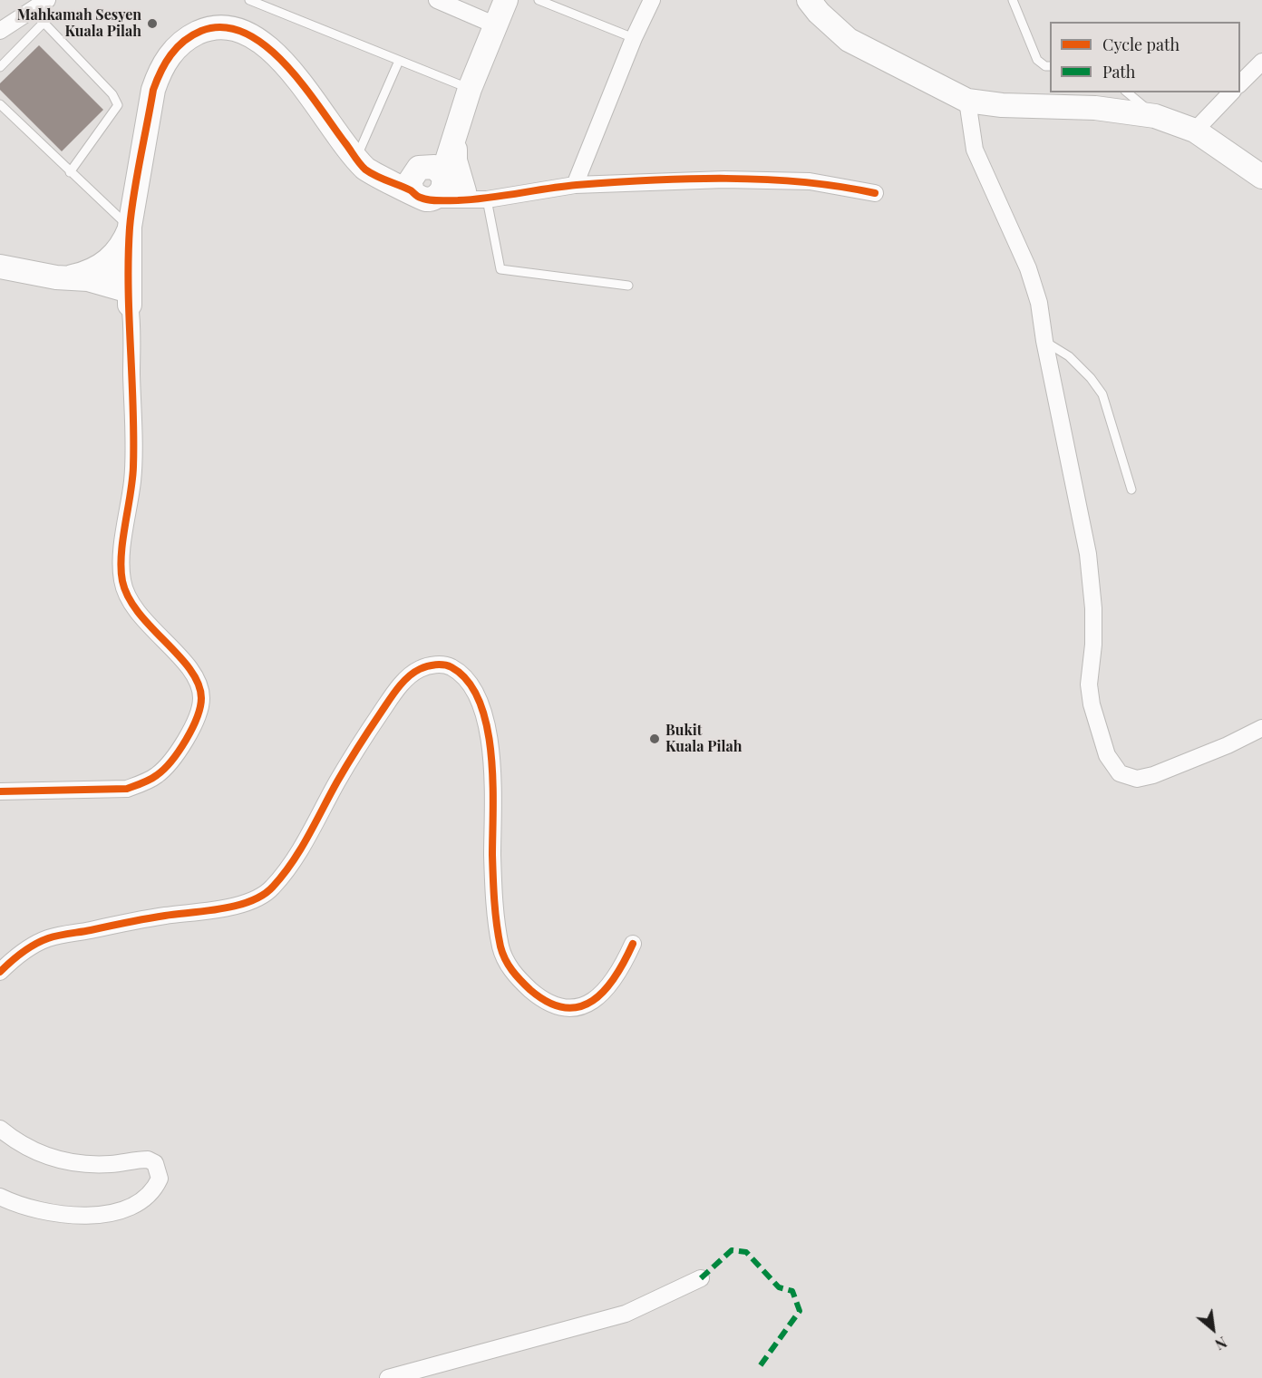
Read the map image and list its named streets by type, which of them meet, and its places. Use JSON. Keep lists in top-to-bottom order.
{
  "places": ["Mahkamah Sesyen Kuala Pilah", "Bukit Kuala Pilah"],
  "legend": ["Cycle path", "Path"],
  "north": "bottom right"
}
